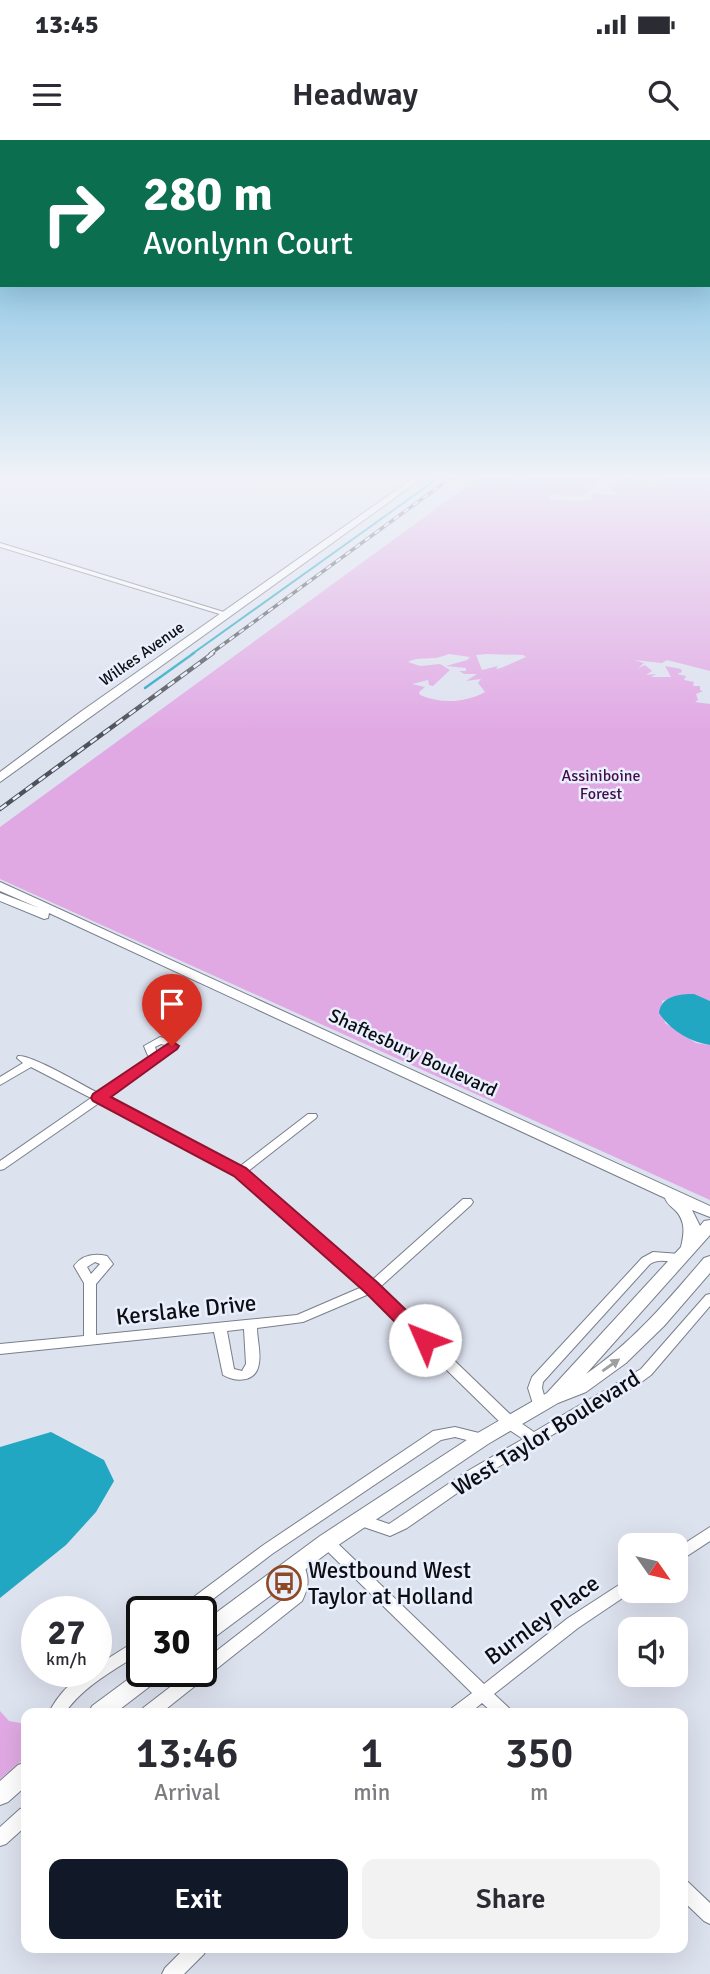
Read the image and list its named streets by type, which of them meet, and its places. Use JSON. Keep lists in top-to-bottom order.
{
  "streets": {
    "main road": ["Wilkes Avenue"],
    "street": [
      "Shaftesbury Boulevard",
      "Kerslake Drive",
      "West Taylor Boulevard",
      "Burnley Place"
    ]
  },
  "parks": ["Assiniboine Forest"],
  "places": {
    "bus stop": ["Westbound West Taylor at Holland"]
  },
  "north": "bottom right",
  "page": {
    "status": "13:45",
    "header": "Headway",
    "turn": ["280 m", "Avonlynn Court"],
    "speed": "27 km/h",
    "limit": "30",
    "eta": [
      "13:46",
      "Arrival",
      "1",
      "min",
      "350",
      "m"
    ],
    "buttons": ["Exit", "Share"]
  }
}
